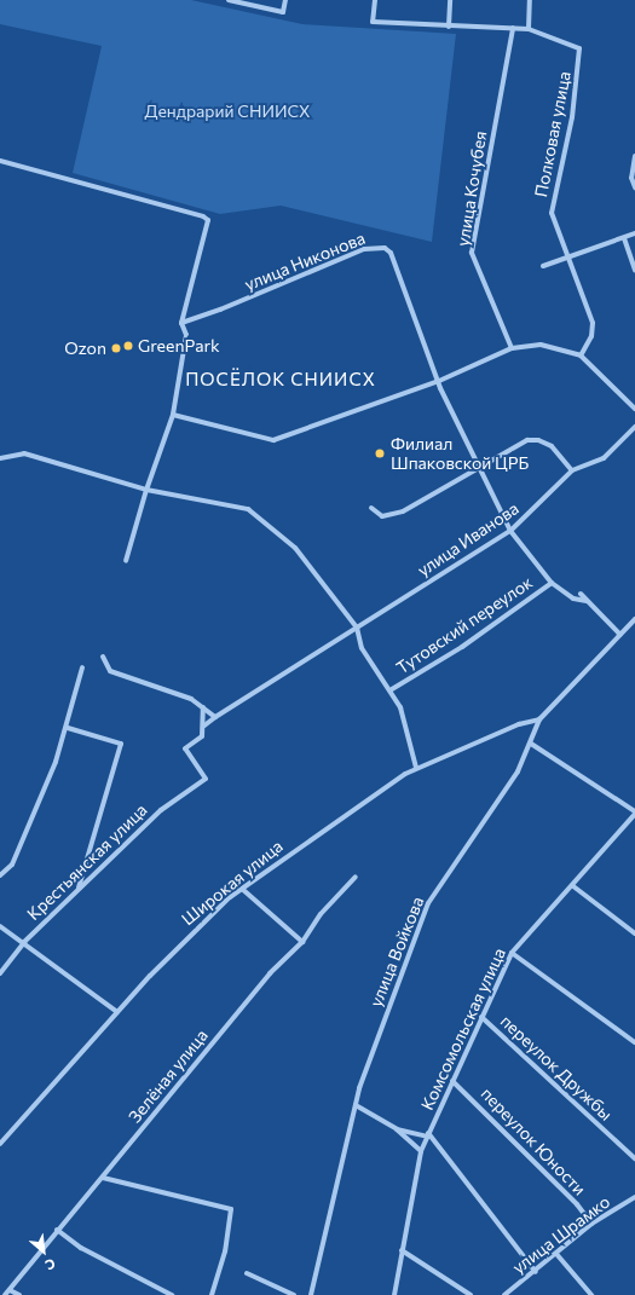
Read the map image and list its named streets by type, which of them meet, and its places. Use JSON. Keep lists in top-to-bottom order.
{
  "streets": {
    "street": [
      "Полковая улица",
      "улица Кочубея",
      "улица Никонова",
      "улица Иванова",
      "Тутовский переулок",
      "Крестьянская улица",
      "Широкая улица",
      "улица Войкова",
      "Комсомольская улица",
      "переулок Дружбы",
      "Зелёная улица",
      "переулок Юности",
      "улица Шрамко"
    ]
  },
  "crossings": [
    ["улица Иванова", "Крестьянская улица"],
    ["Широкая улица", "улица Войкова"],
    ["Комсомольская улица", "переулок Дружбы"],
    ["Комсомольская улица", "переулок Юности"],
    ["переулок Юности", "улица Шрамко"]
  ],
  "districts": ["ПОСЁЛОК СНИИСХ"],
  "parks": ["Дендрарий СНИИСХ"],
  "places": ["GreenPark", "Ozon", "Филиал Шпаковской ЦРБ"],
  "north": "bottom right"
}
